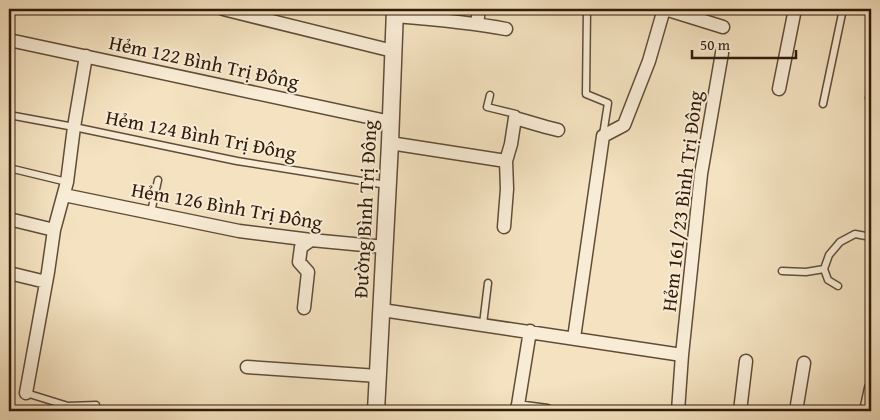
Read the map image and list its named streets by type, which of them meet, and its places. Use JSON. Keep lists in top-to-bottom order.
{
  "streets": {
    "street": [
      "Hẻm 122 Bình Trị Đông",
      "Hẻm 161/23 Bình Trị Đông",
      "Hẻm 126 Bình Trị Đông",
      "Đường Bình Trị Đông"
    ],
    "lane": ["Hẻm 124 Bình Trị Đông"]
  },
  "crossings": [
    ["Hẻm 122 Bình Trị Đông", "Đường Bình Trị Đông"],
    ["Hẻm 124 Bình Trị Đông", "Đường Bình Trị Đông"],
    ["Hẻm 126 Bình Trị Đông", "Đường Bình Trị Đông"]
  ],
  "scale_bar": "50 m"
}
